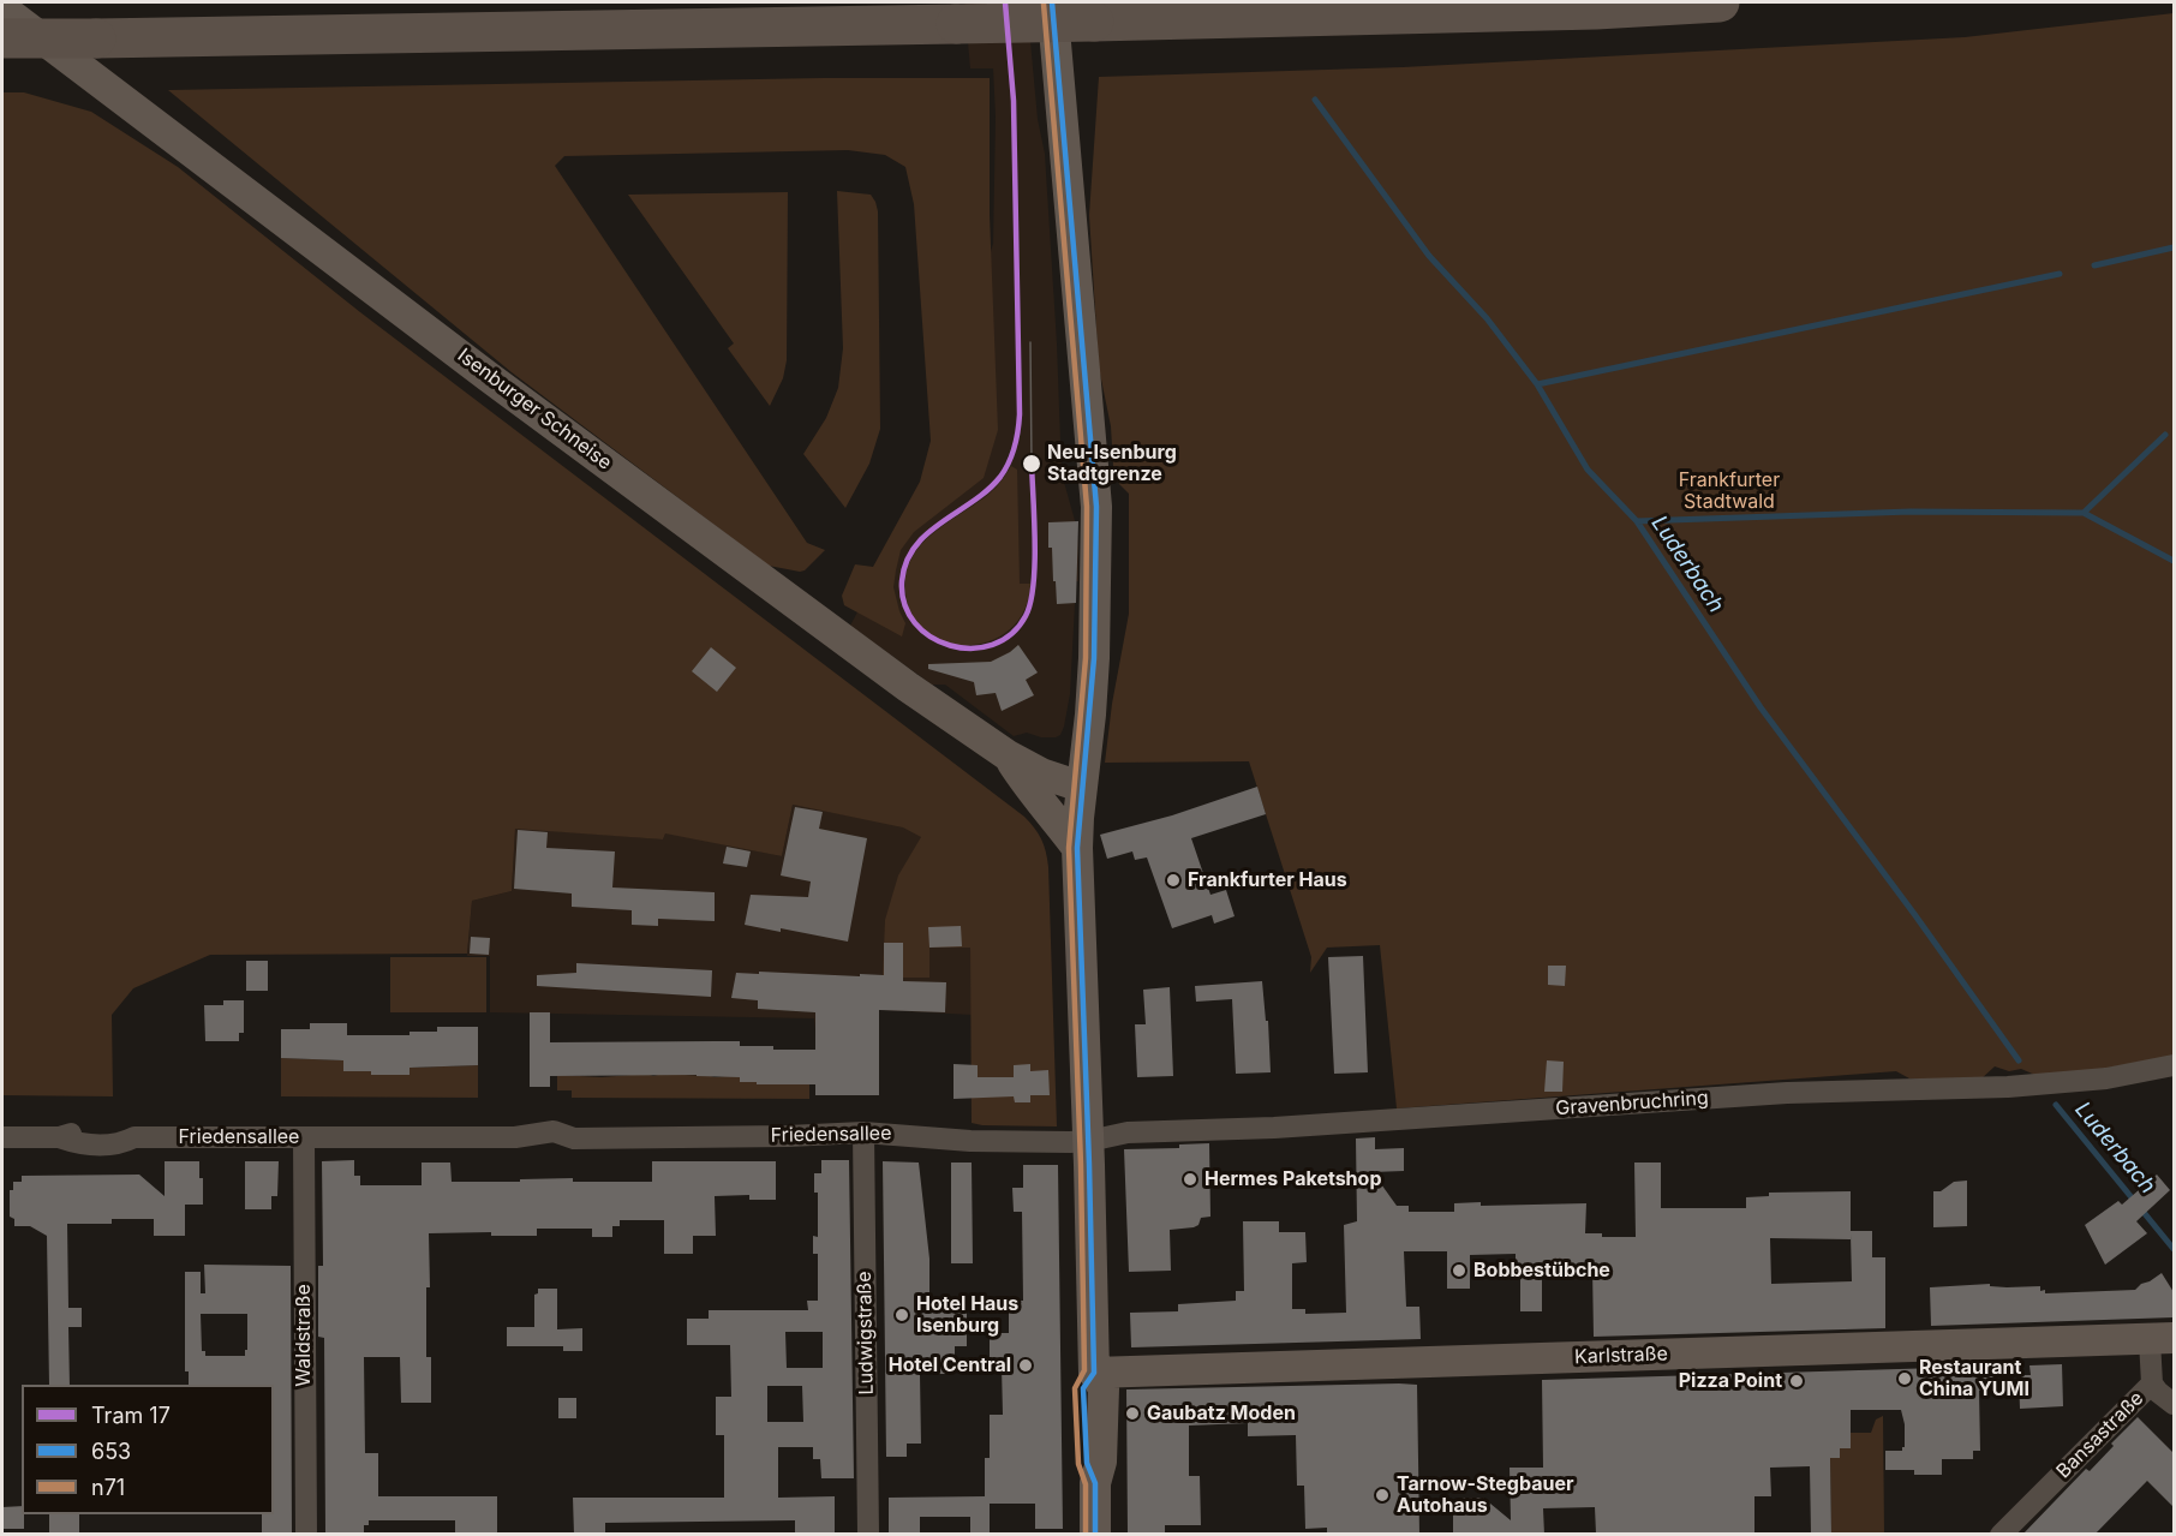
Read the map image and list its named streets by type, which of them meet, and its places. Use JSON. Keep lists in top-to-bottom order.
{
  "streets": {
    "main road": ["Isenburger Schneise", "Karlstraße"],
    "street": [
      "Gravenbruchring",
      "Friedensallee",
      "Ludwigstraße",
      "Waldstraße",
      "Bansastraße"
    ]
  },
  "crossings": [
    ["Gravenbruchring", "Friedensallee"],
    ["Friedensallee", "Ludwigstraße"],
    ["Friedensallee", "Waldstraße"],
    ["Karlstraße", "Bansastraße"]
  ],
  "water": ["Luderbach"],
  "parks": ["Frankfurter Stadtwald"],
  "places": [
    "Neu-Isenburg Stadtgrenze",
    "Frankfurter Haus",
    "Hermes Paketshop",
    "Bobbestübche",
    "Hotel Haus Isenburg",
    "Hotel Central",
    "Restaurant China YUMI",
    "Pizza Point",
    "Gaubatz Moden",
    "Tarnow-Stegbauer Autohaus"
  ],
  "lines": ["tram line 17", "transit line 653", "transit line n71"],
  "legend": ["Tram 17", "653", "n71"]
}
